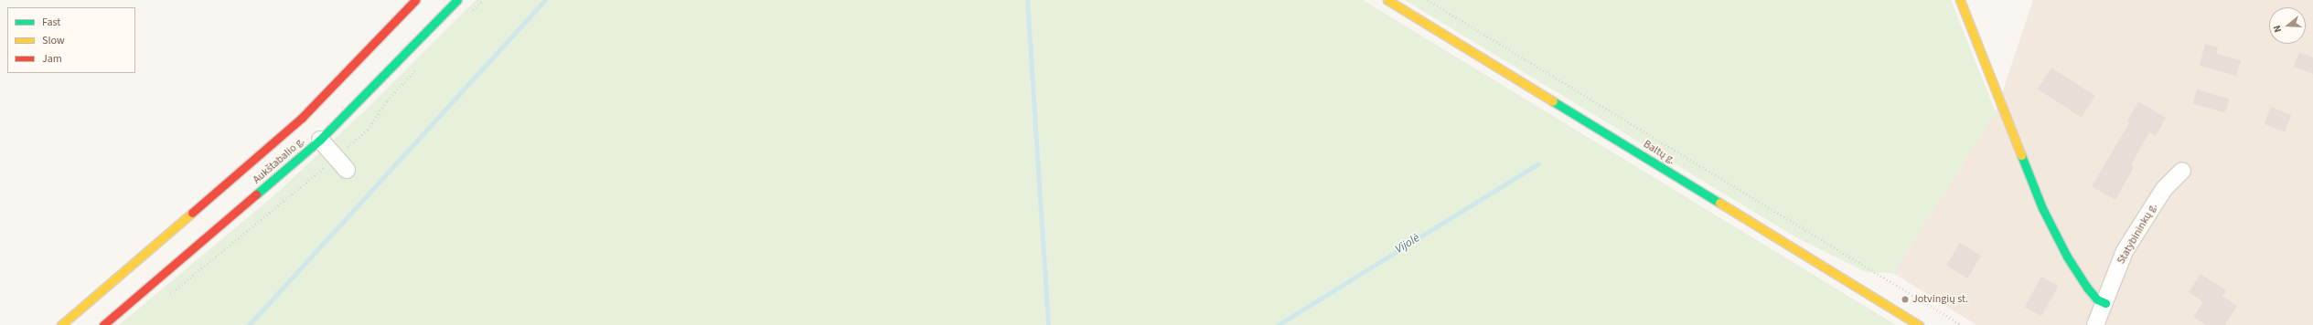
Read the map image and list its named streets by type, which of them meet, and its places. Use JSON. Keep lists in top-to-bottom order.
{
  "streets": {
    "main road": ["Baltų g.", "Aukštabalio g."],
    "street": ["Statybininkų g."]
  },
  "water": ["Vijolė"],
  "places": ["Jotvingių st."],
  "legend": ["Fast", "Slow", "Jam"],
  "north": "left"
}
